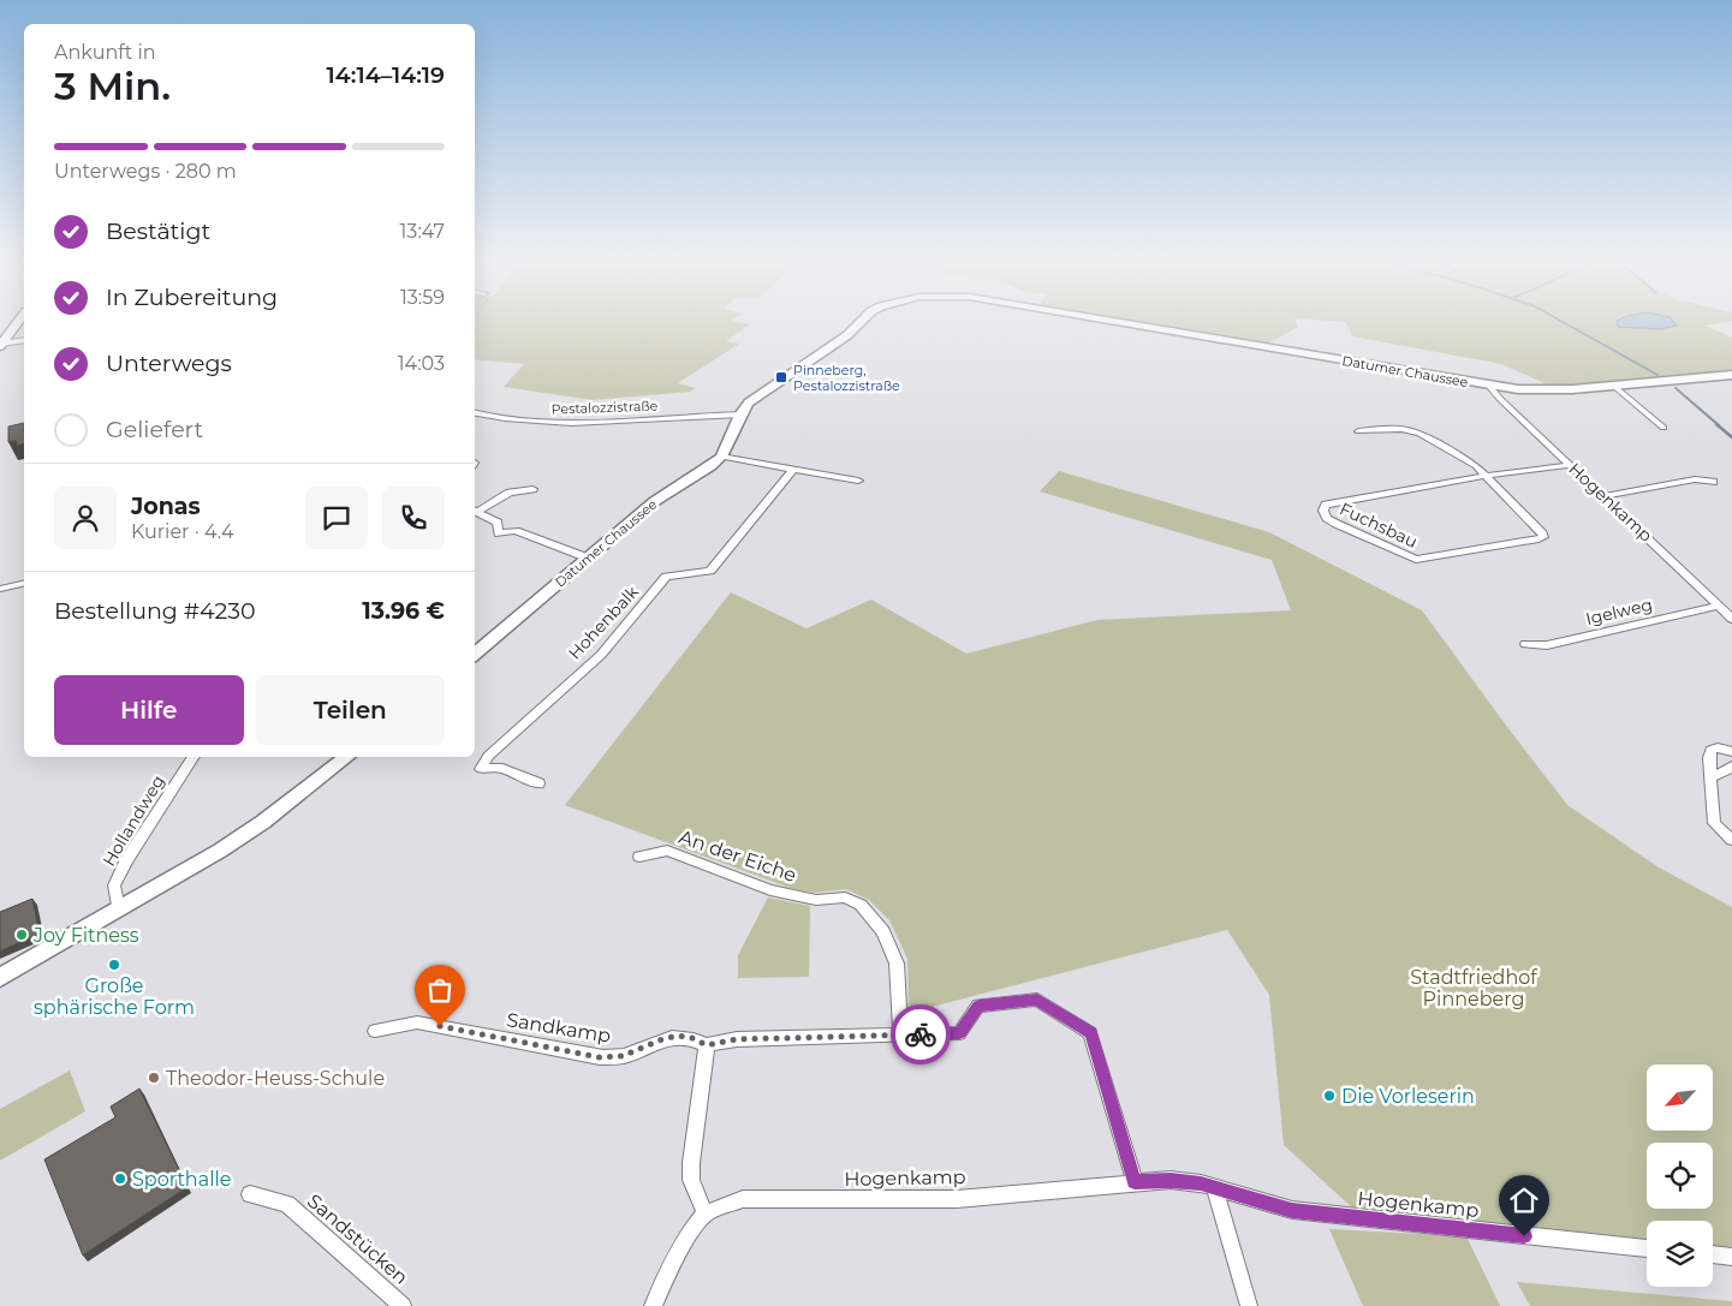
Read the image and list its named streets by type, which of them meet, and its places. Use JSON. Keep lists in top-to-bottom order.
{
  "streets": {
    "street": [
      "Datumer Chaussee",
      "Pestalozzistraße",
      "Hogenkamp",
      "Fuchsbau",
      "Igelweg",
      "Hohenbalk",
      "Hollandweg",
      "An der Eiche",
      "Sandkamp",
      "Sandstücken"
    ]
  },
  "crossings": [
    ["Datumer Chaussee", "Pestalozzistraße"],
    ["Datumer Chaussee", "Hogenkamp"],
    ["Hogenkamp", "Fuchsbau"],
    ["Hogenkamp", "Igelweg"]
  ],
  "parks": ["Stadtfriedhof Pinneberg"],
  "places": {
    "transit": ["Pinneberg, Pestalozzistraße"],
    "other": [
      "Joy Fitness",
      "Große sphärische Form",
      "Theodor-Heuss-Schule",
      "Die Vorleserin",
      "Sporthalle"
    ]
  },
  "north": "bottom left",
  "page": {
    "heading": ["3 Min.", "Ankunft in", "14:14–14:19"],
    "panel": [
      "Jonas",
      "Kurier · 4.4",
      "Bestellung #4230",
      "13.96 €"
    ],
    "bar": "Unterwegs · 280 m",
    "list": [
      ["Bestätigt", "13:47"],
      ["In Zubereitung", "13:59"],
      ["Unterwegs", "14:03"],
      "Geliefert"
    ],
    "buttons": ["Hilfe", "Teilen"]
  }
}
